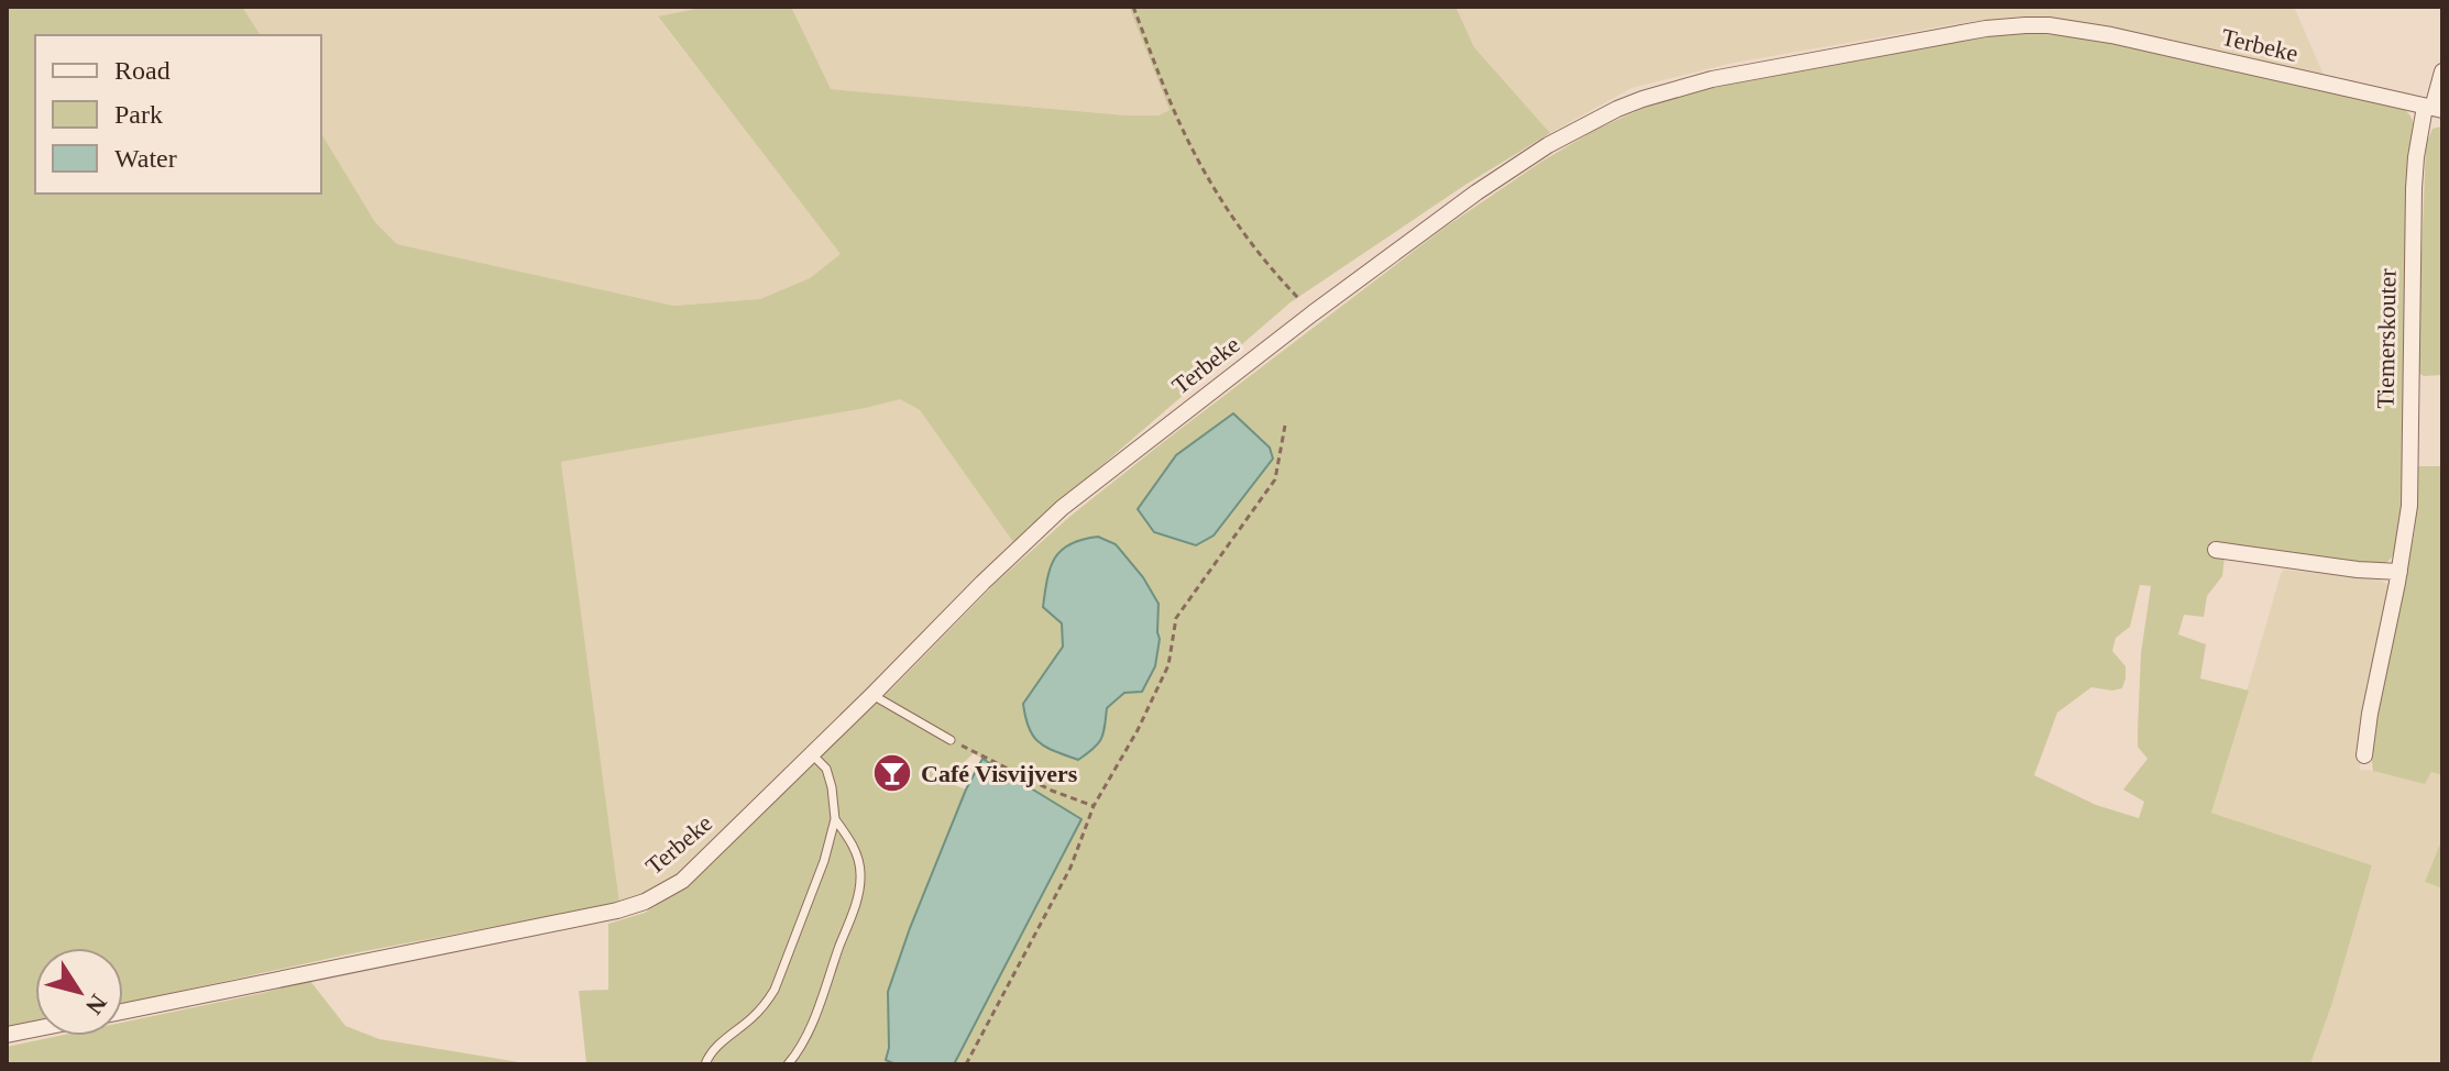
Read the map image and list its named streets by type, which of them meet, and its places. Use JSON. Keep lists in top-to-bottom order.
{
  "streets": {
    "street": ["Terbeke", "Tiemerskouter"]
  },
  "crossings": [
    ["Terbeke", "Tiemerskouter"]
  ],
  "places": {
    "bar": ["Café Visvijvers"]
  },
  "legend": ["Road", "Park", "Water"],
  "north": "bottom right"
}
